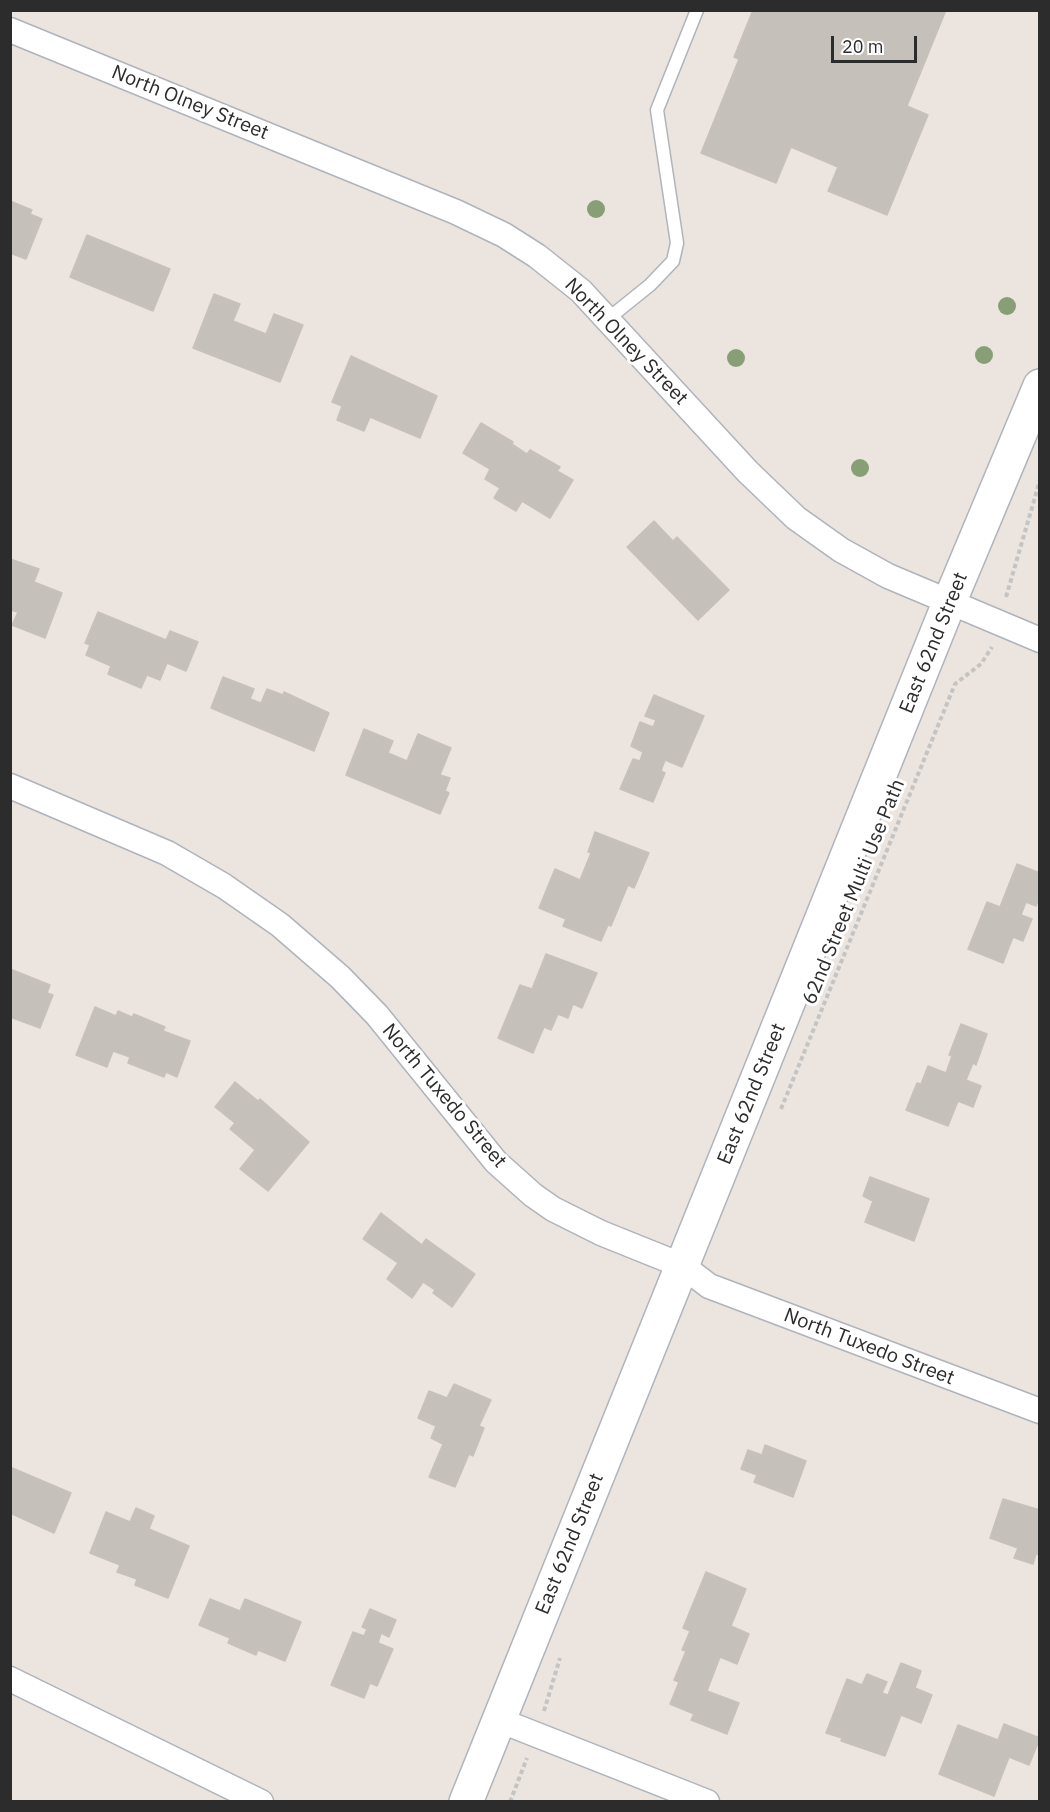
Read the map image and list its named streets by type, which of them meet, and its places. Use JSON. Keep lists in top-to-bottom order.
{
  "streets": {
    "street": ["North Olney Street", "East 62nd Street", "North Tuxedo Street"],
    "path": ["62nd Street Multi Use Path"]
  },
  "crossings": [
    ["North Olney Street", "East 62nd Street"],
    ["East 62nd Street", "North Tuxedo Street"]
  ],
  "scale_bar": "20 m"
}
